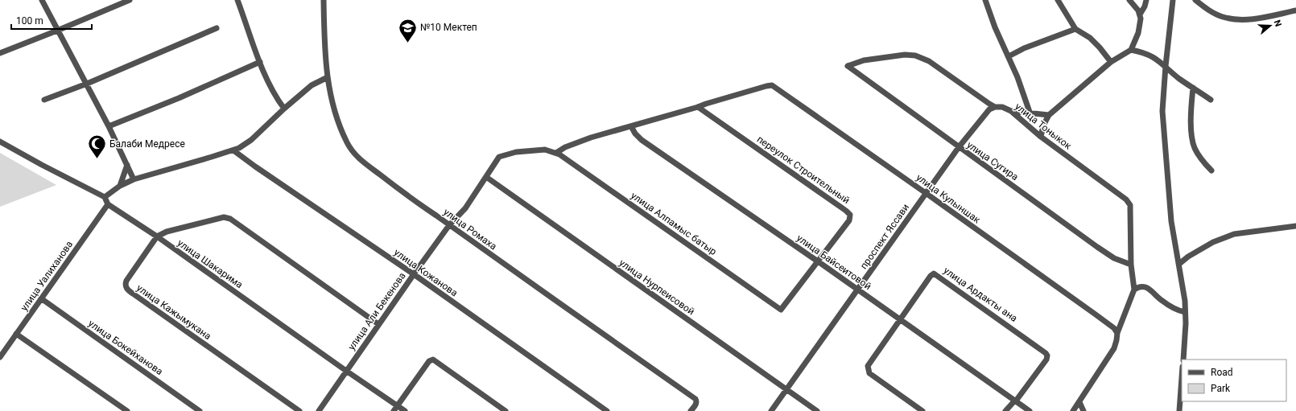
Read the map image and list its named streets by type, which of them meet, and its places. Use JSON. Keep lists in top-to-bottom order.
{
  "streets": {
    "street": [
      "улица Тоныкок",
      "улица Сугира",
      "переулок Строительный",
      "улица Кулыншак",
      "улица Алпамыс батыр",
      "улица Ромаха",
      "проспект Яссави",
      "улица Байсеитовой",
      "улица Шакарима",
      "улица Кожанова",
      "улица Уалиханова",
      "улица Нурпеисовой",
      "улица Ардакты ана",
      "улица Али Бекенова",
      "улица Кажымукана",
      "улица Бокейханова"
    ]
  },
  "crossings": [
    ["улица Тоныкок", "улица Сугира"],
    ["улица Тоныкок", "проспект Яссави"],
    ["улица Сугира", "проспект Яссави"],
    ["переулок Строительный", "улица Кулыншак"],
    ["переулок Строительный", "улица Алпамыс батыр"],
    ["переулок Строительный", "улица Байсеитовой"],
    ["улица Кулыншак", "проспект Яссави"],
    ["улица Алпамыс батыр", "улица Байсеитовой"],
    ["улица Алпамыс батыр", "улица Али Бекенова"],
    ["улица Ромаха", "улица Али Бекенова"],
    ["проспект Яссави", "улица Байсеитовой"],
    ["проспект Яссави", "улица Нурпеисовой"],
    ["улица Байсеитовой", "улица Ардакты ана"],
    ["улица Шакарима", "улица Уалиханова"],
    ["улица Шакарима", "улица Али Бекенова"],
    ["улица Шакарима", "улица Кажымукана"],
    ["улица Кожанова", "улица Али Бекенова"],
    ["улица Уалиханова", "улица Бокейханова"],
    ["улица Нурпеисовой", "улица Али Бекенова"]
  ],
  "places": {
    "school or university": ["№10 Мектеп"],
    "mosque": ["Балаби Медресе"]
  },
  "legend": ["Road", "Park"],
  "scale_bar": "100 m",
  "north": "right"
}
